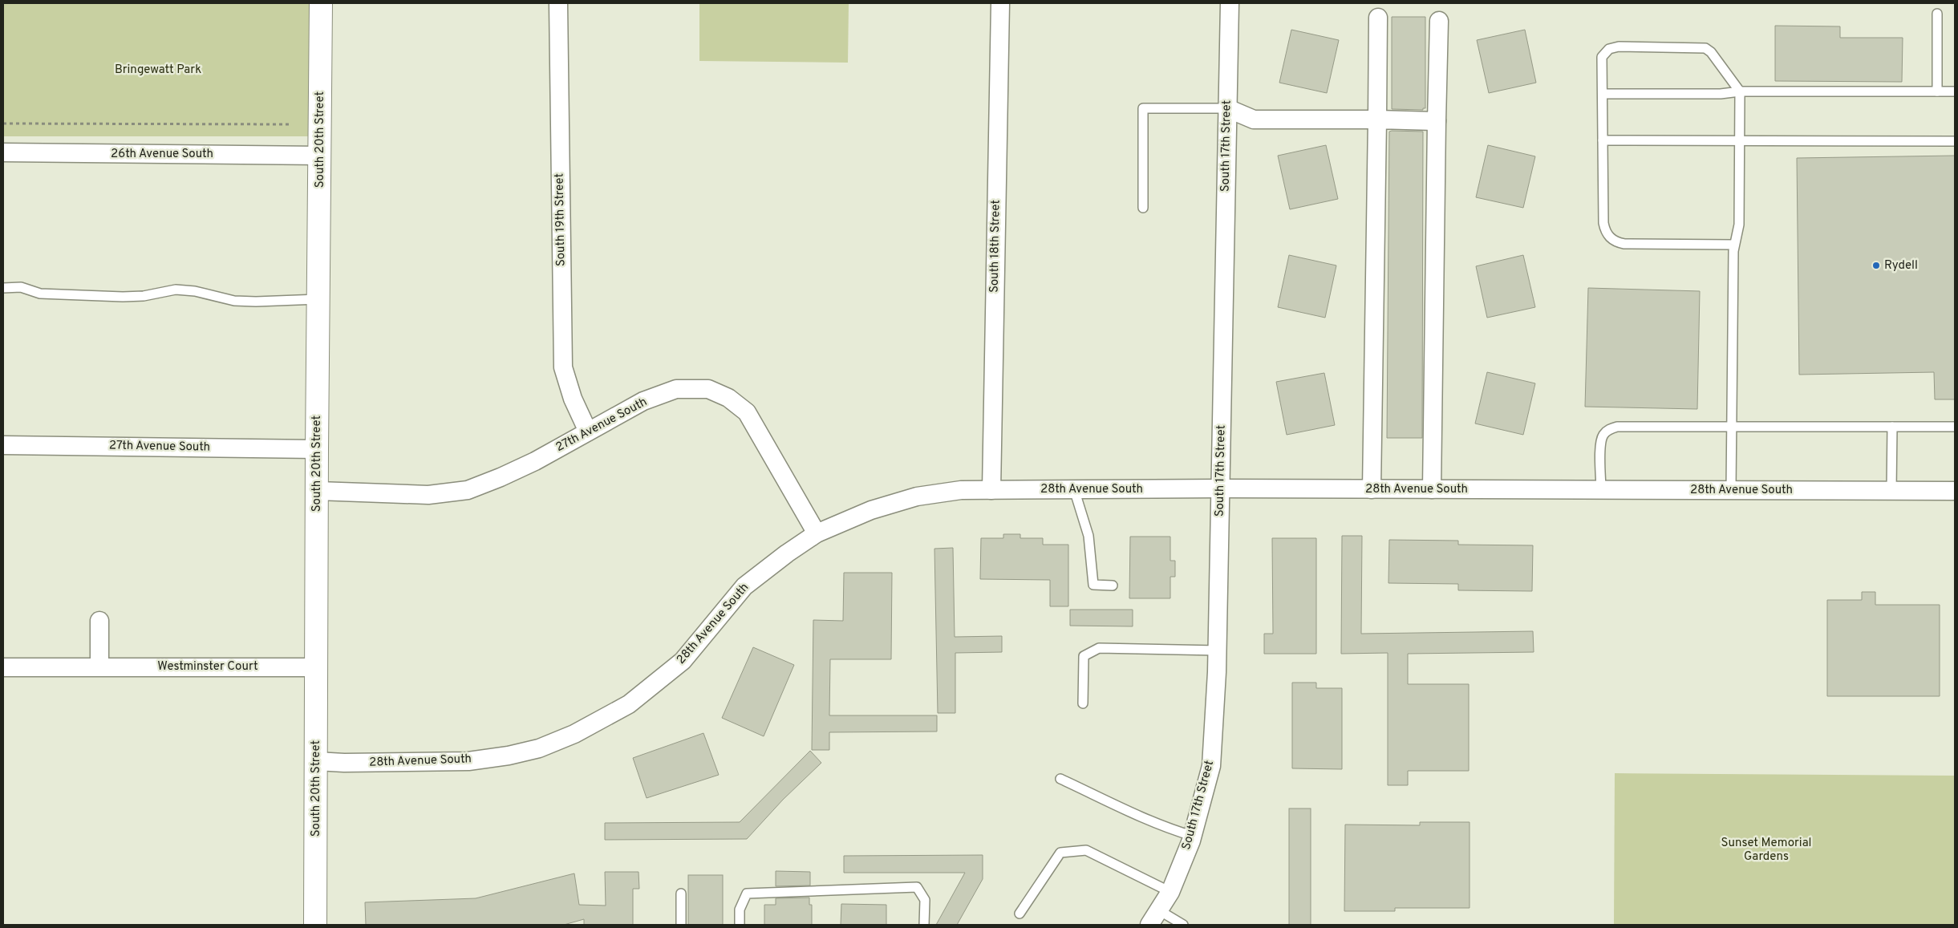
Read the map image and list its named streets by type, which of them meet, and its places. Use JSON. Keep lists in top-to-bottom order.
{
  "streets": {
    "street": [
      "South 20th Street",
      "South 17th Street",
      "26th Avenue South",
      "South 19th Street",
      "South 18th Street",
      "27th Avenue South",
      "28th Avenue South",
      "Westminster Court"
    ]
  },
  "crossings": [
    ["South 20th Street", "26th Avenue South"],
    ["South 20th Street", "27th Avenue South"],
    ["South 20th Street", "28th Avenue South"],
    ["South 20th Street", "Westminster Court"],
    ["South 17th Street", "28th Avenue South"],
    ["South 19th Street", "27th Avenue South"],
    ["South 18th Street", "28th Avenue South"],
    ["27th Avenue South", "28th Avenue South"]
  ],
  "parks": ["Bringewatt Park", "Sunset Memorial Gardens"],
  "places": ["Rydell"]
}
